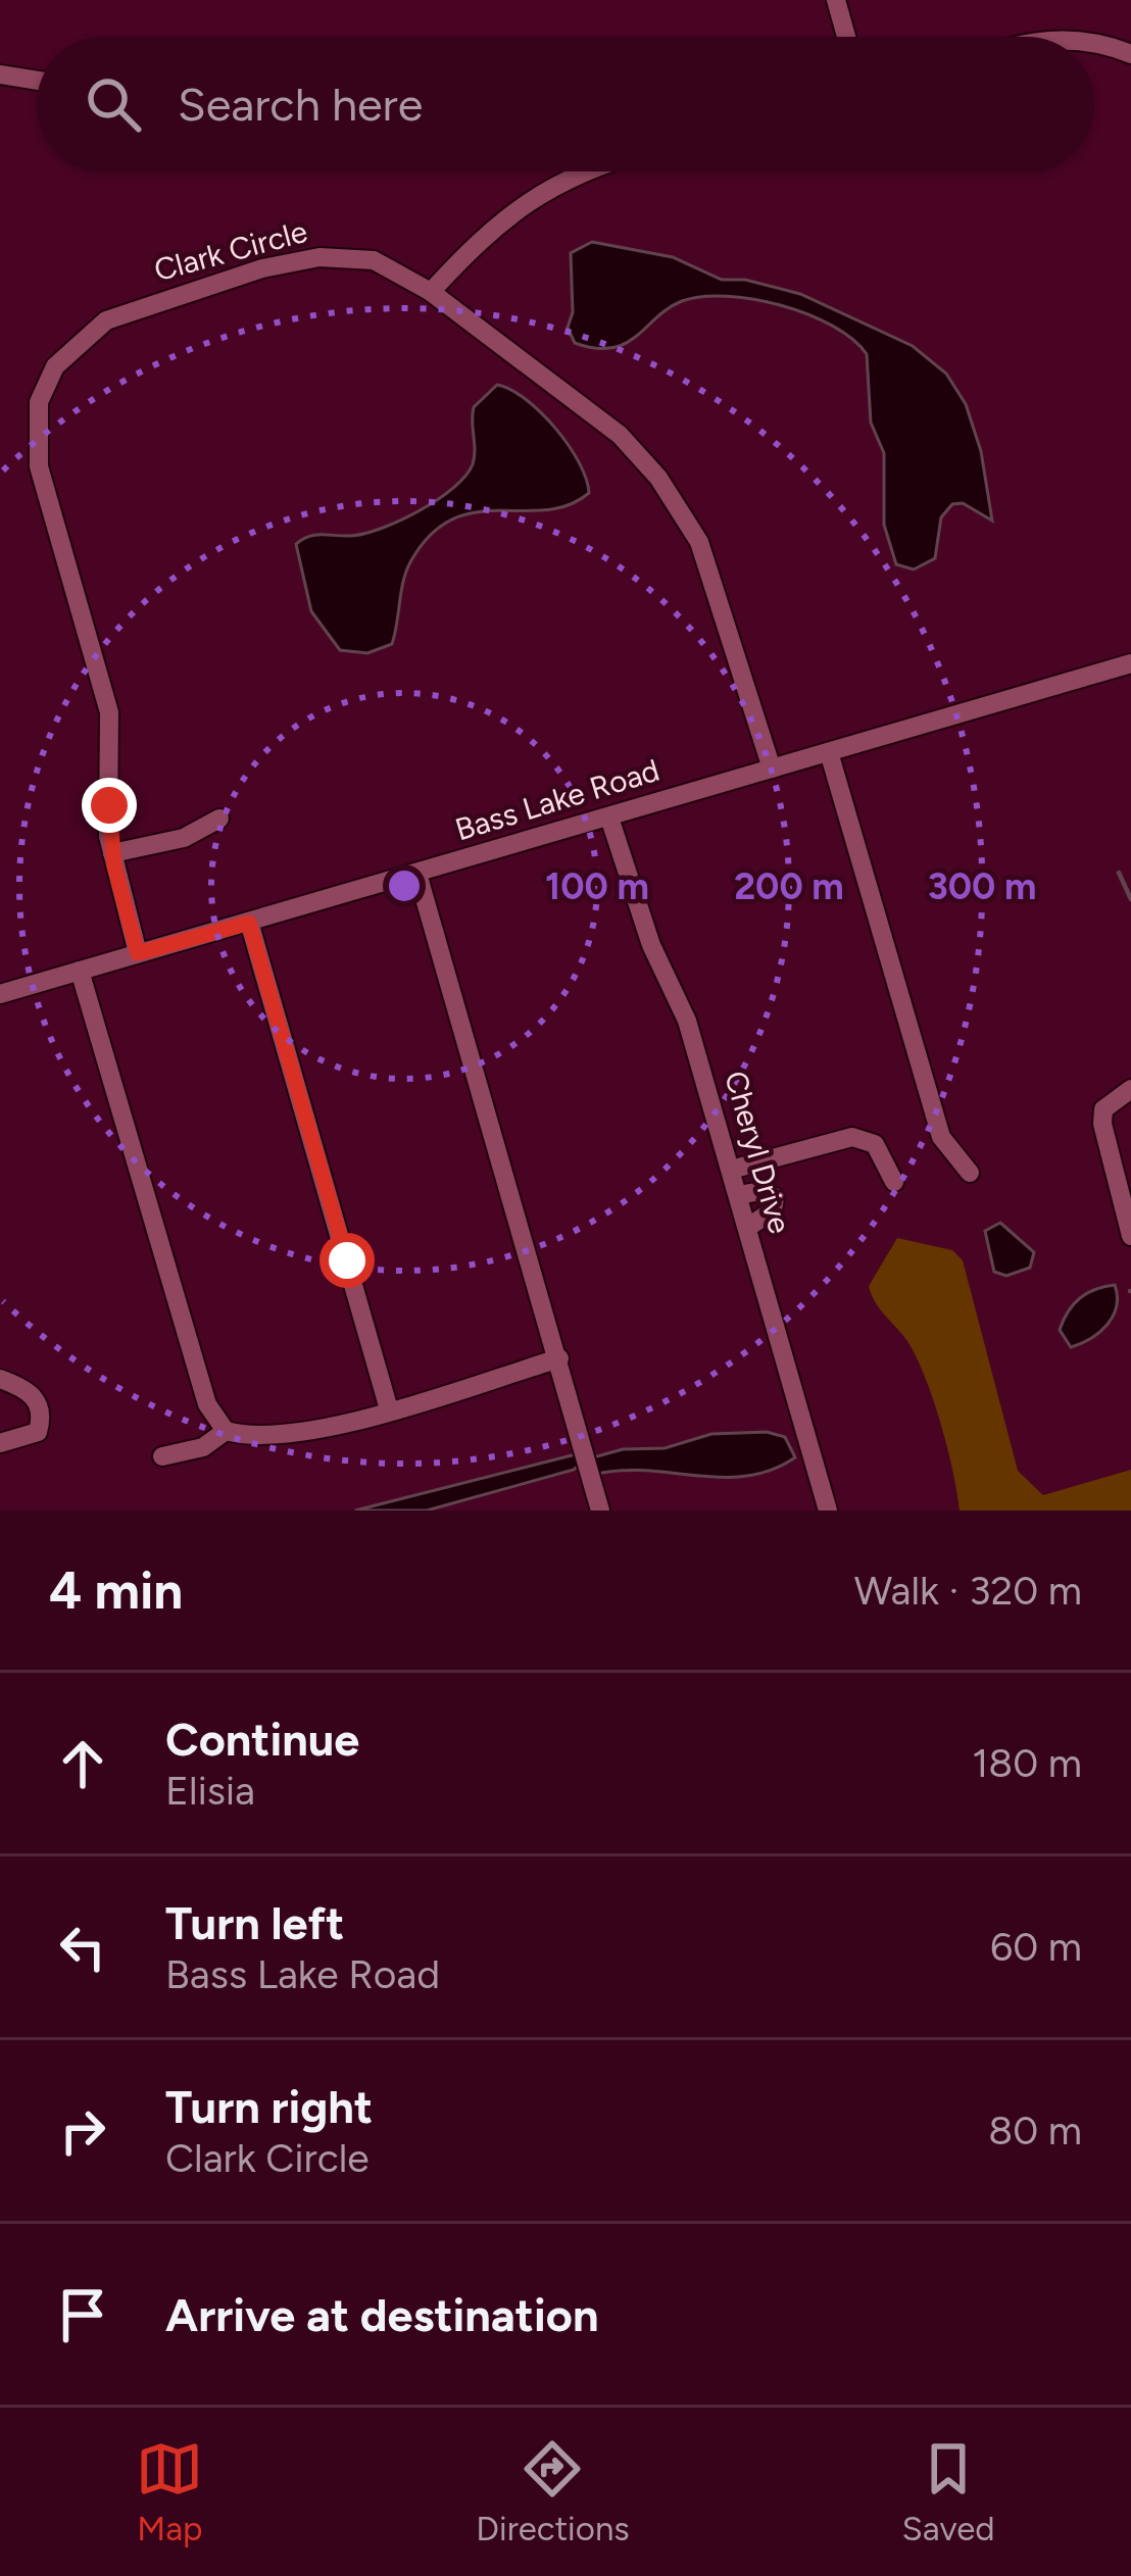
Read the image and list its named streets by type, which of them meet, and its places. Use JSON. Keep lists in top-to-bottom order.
{
  "streets": {
    "street": ["Clark Circle", "Bass Lake Road", "Cheryl Drive"]
  },
  "crossings": [
    ["Clark Circle", "Bass Lake Road"],
    ["Bass Lake Road", "Cheryl Drive"]
  ],
  "page": {
    "search": "Search here",
    "heading": ["4 min", "Walk · 320 m"],
    "list": [
      ["Continue", "Elisia", "180 m"],
      ["Turn left", "Bass Lake Road", "60 m"],
      ["Turn right", "Clark Circle", "80 m"],
      "Arrive at destination"
    ],
    "nav": ["Map", "Directions", "Saved"]
  },
  "rings": ["100 m", "200 m", "300 m"]
}
